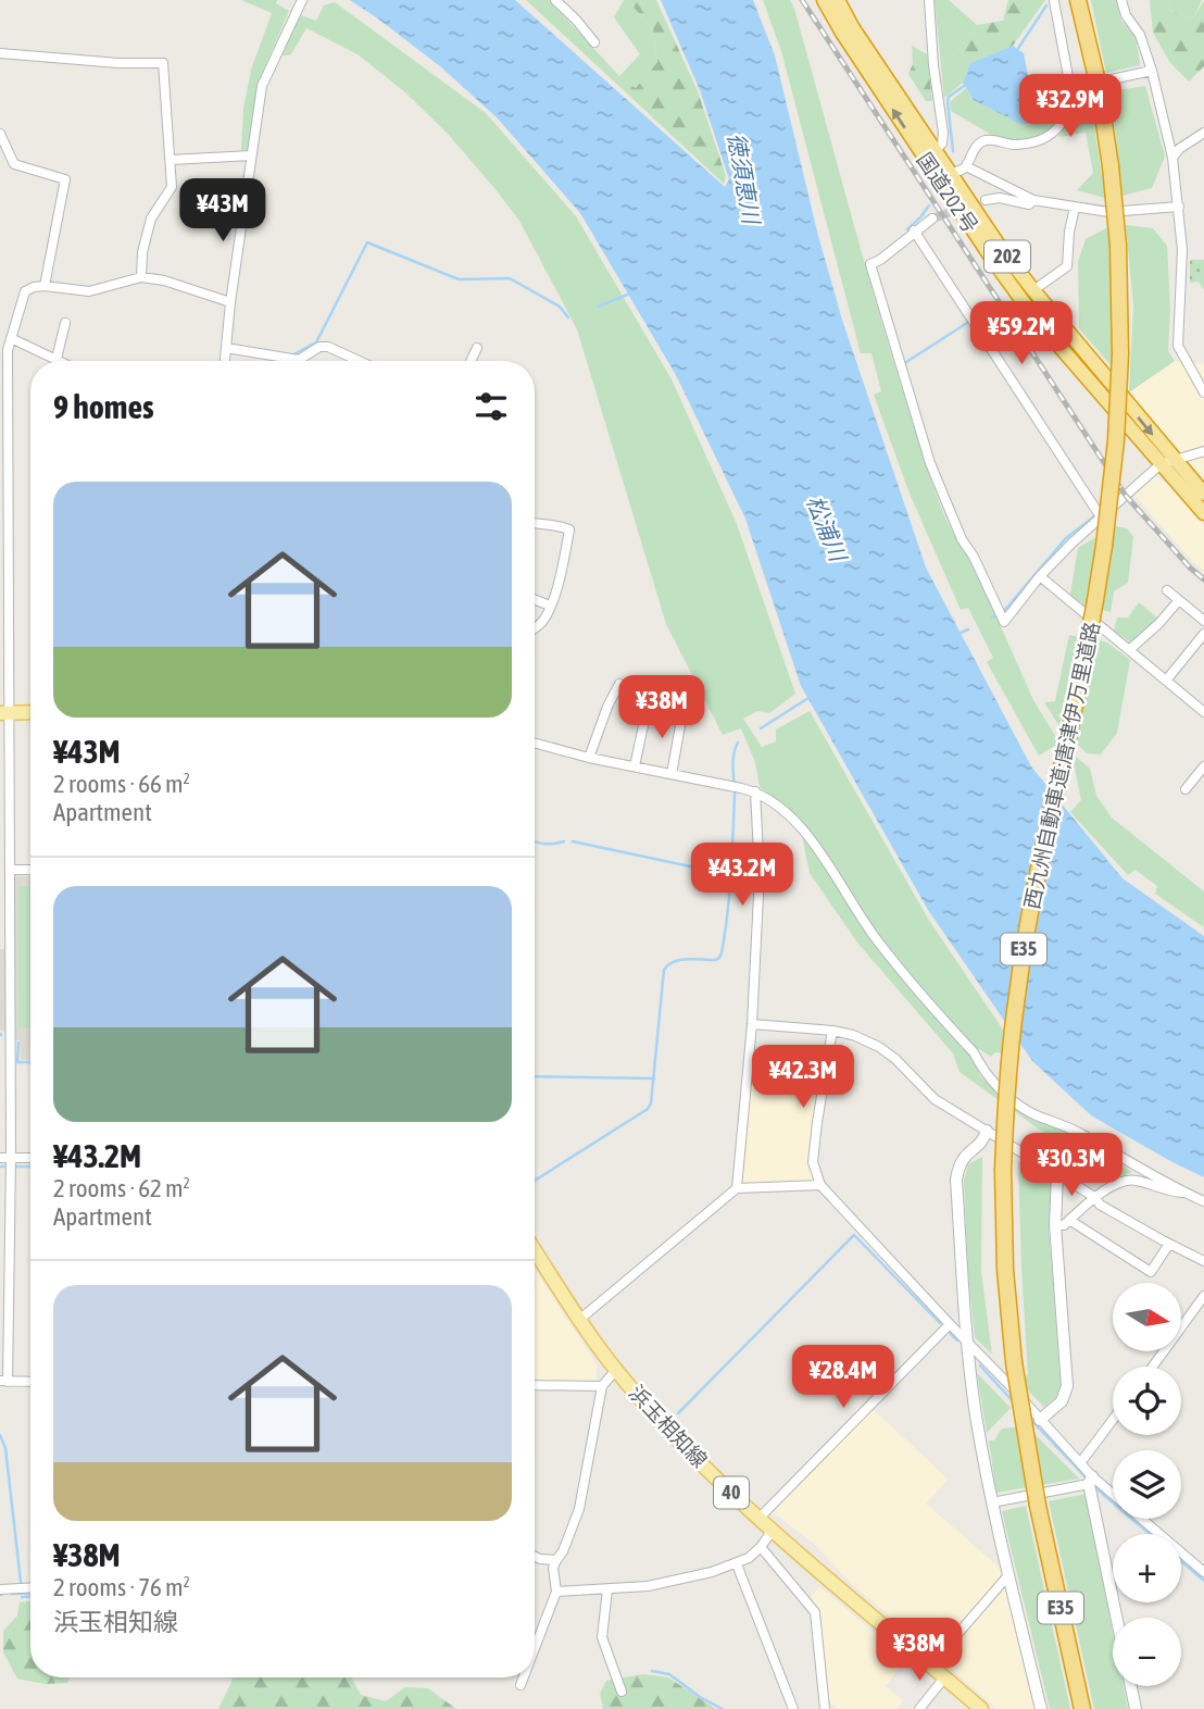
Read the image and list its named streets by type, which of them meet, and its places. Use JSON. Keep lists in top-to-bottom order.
{
  "streets": {
    "highway": [
      "国道202号",
      "202",
      "西九州自動車道;唐津伊万里道路",
      "E35"
    ],
    "main road": ["浜玉相知線", "40"]
  },
  "water": ["徳須恵川", "松浦川"],
  "north": "right",
  "page": {
    "price": [
      "¥32.9M",
      "¥43M",
      "¥59.2M",
      "¥38M",
      "¥43.2M",
      "¥42.3M",
      "¥30.3M",
      "¥28.4M",
      "¥38M"
    ],
    "heading": "9 homes",
    "list": [
      {
        "name": "¥43M",
        "note": "2 rooms · 66 m² · Apartment"
      },
      {
        "name": "¥43.2M",
        "note": "2 rooms · 62 m² · Apartment"
      },
      {
        "name": "¥38M",
        "note": "2 rooms · 76 m² · 浜玉相知線"
      }
    ],
    "map_buttons": ["+", "−"]
  }
}
